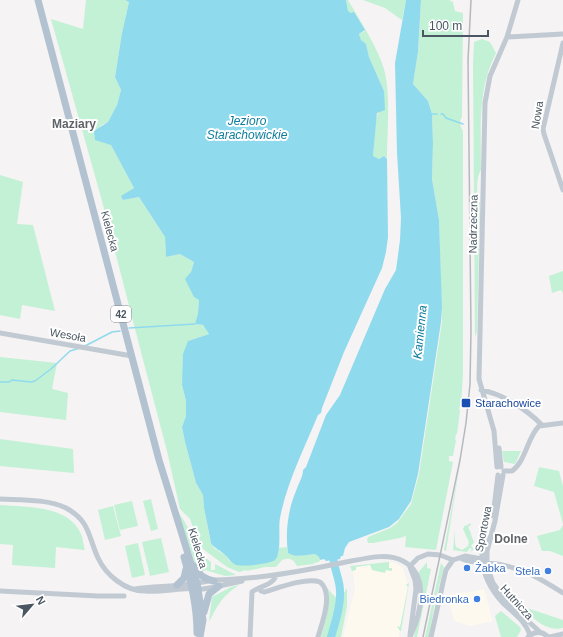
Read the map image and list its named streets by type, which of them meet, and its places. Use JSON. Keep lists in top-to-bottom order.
{
  "streets": {
    "main road": ["Kielecka", "42"],
    "street": [
      "Nowa",
      "Nadrzeczna",
      "Wesoła",
      "Sportowa",
      "Hutnicza"
    ]
  },
  "crossings": [
    ["Nadrzeczna", "Sportowa"],
    ["Kielecka", "42"],
    ["Kielecka", "Wesoła"],
    ["Sportowa", "Hutnicza"]
  ],
  "districts": ["Maziary", "Dolne"],
  "water": ["Jezioro Starachowickie", "Kamienna"],
  "places": {
    "transit": ["Starachowice"],
    "other": ["Żabka", "Stela", "Biedronka"]
  },
  "scale_bar": "100 m",
  "north": "top right"
}
